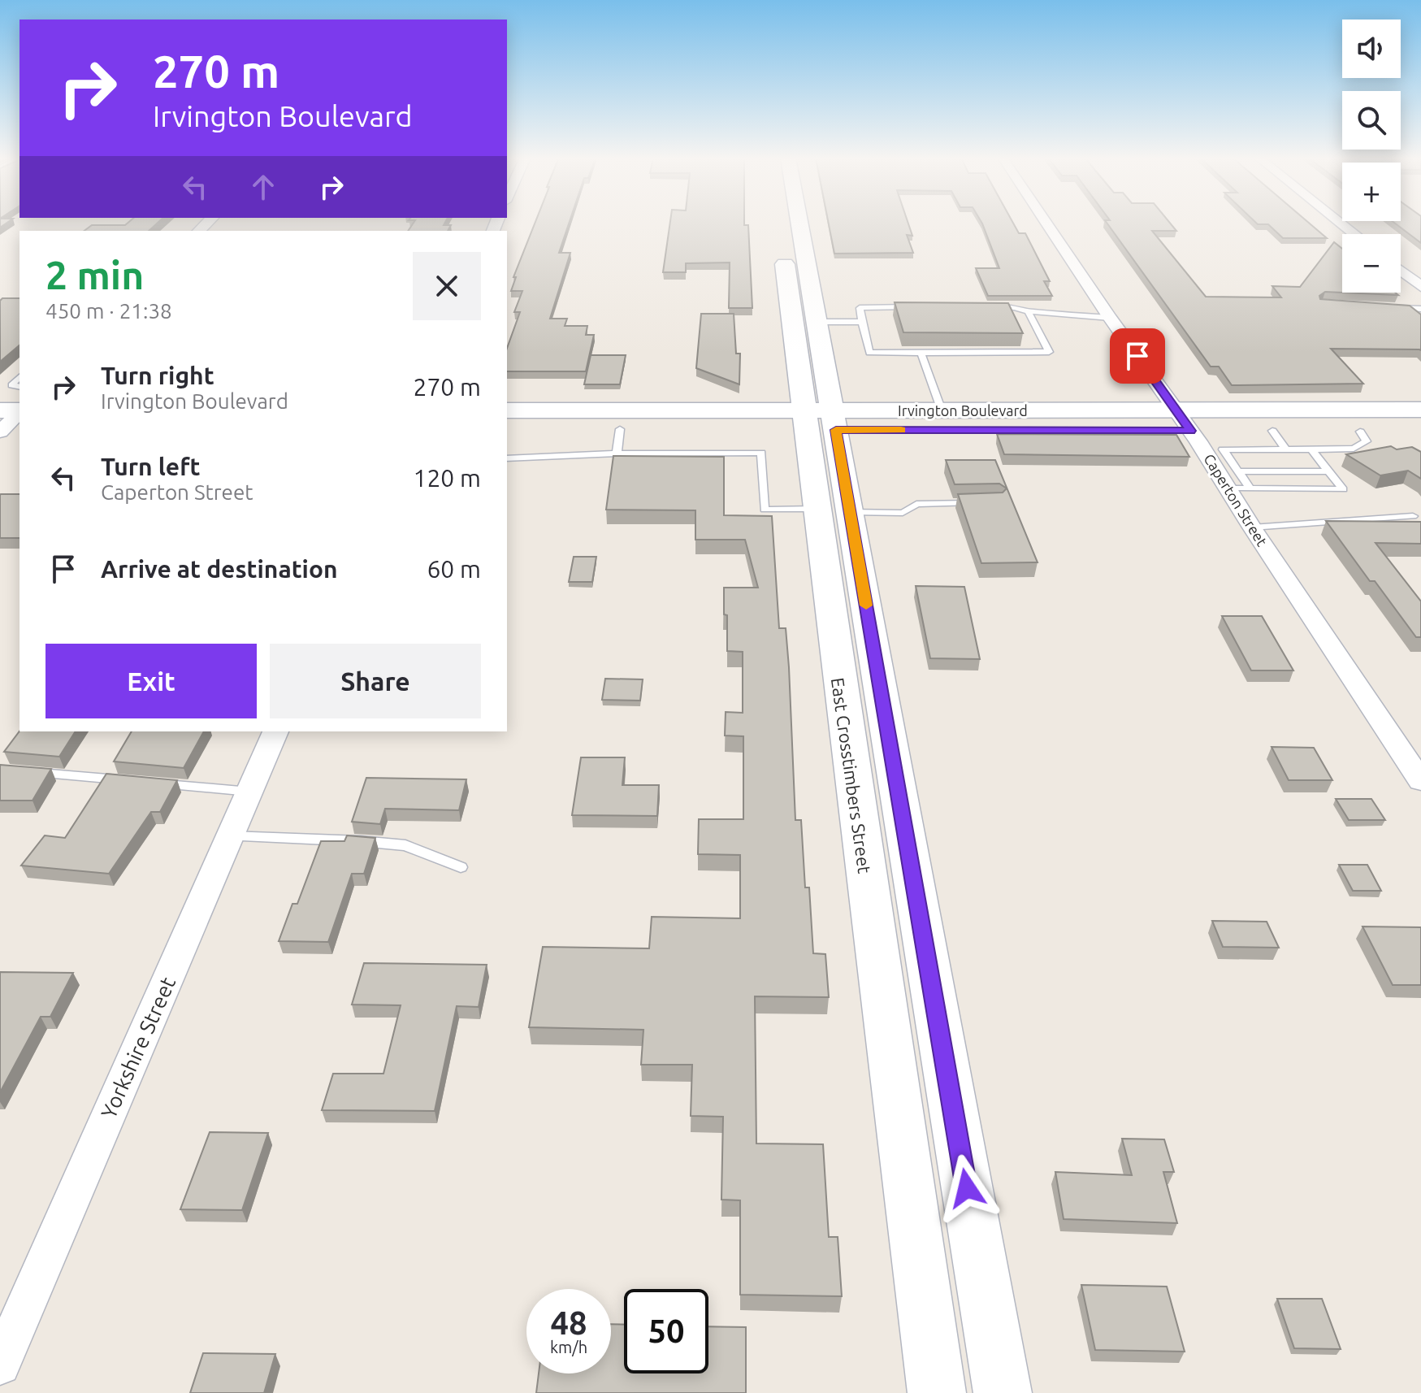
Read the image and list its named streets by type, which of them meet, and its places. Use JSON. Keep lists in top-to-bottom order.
{
  "streets": {
    "main road": ["Irvington Boulevard", "East Crosstimbers Street"],
    "street": ["Caperton Street", "Yorkshire Street"]
  },
  "crossings": [
    ["Irvington Boulevard", "Caperton Street"],
    ["Irvington Boulevard", "East Crosstimbers Street"]
  ],
  "page": {
    "map_buttons": ["+", "−"],
    "turn": ["270 m", "Irvington Boulevard"],
    "heading": ["2 min", "450 m · 21:38"],
    "list": [
      {
        "name": "Turn right",
        "note": "Irvington Boulevard",
        "value": "270 m"
      },
      {
        "name": "Turn left",
        "note": "Caperton Street",
        "value": "120 m"
      },
      {
        "name": "Arrive at destination",
        "value": "60 m"
      }
    ],
    "buttons": ["Exit", "Share"],
    "speed": "48 km/h",
    "limit": "50"
  }
}
